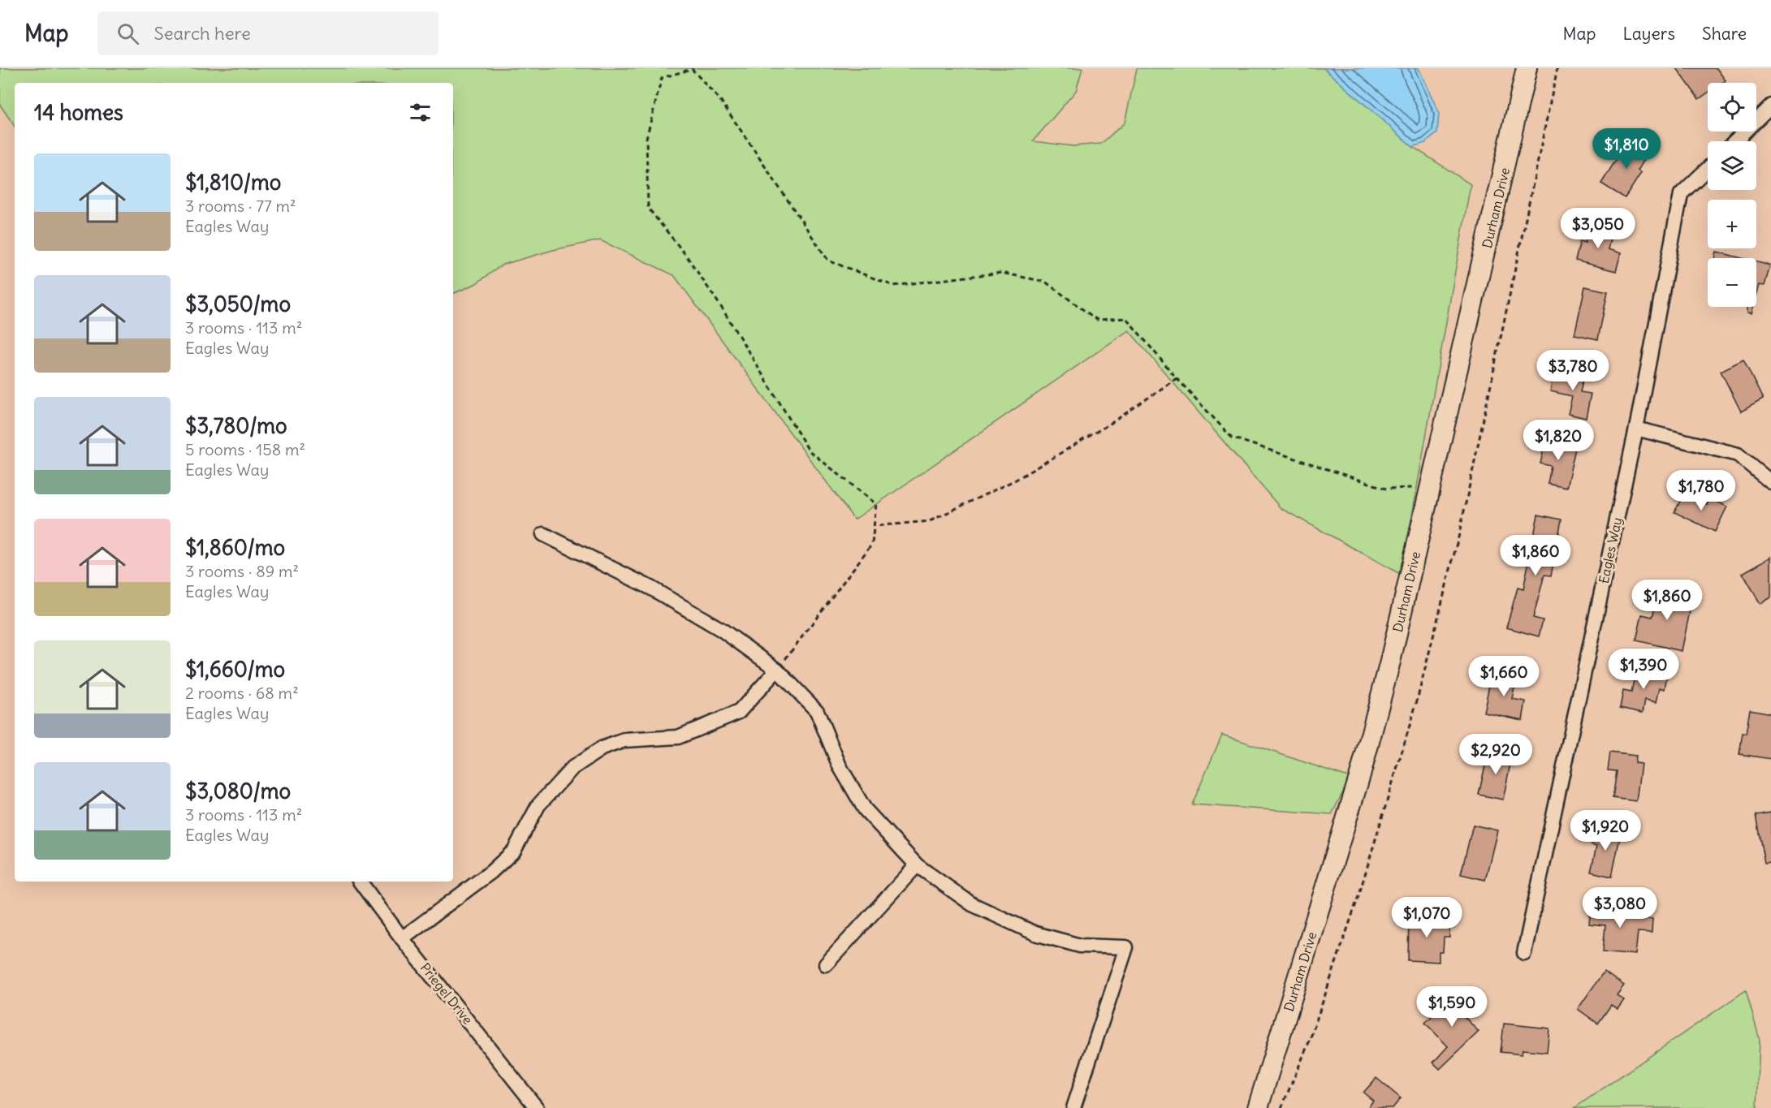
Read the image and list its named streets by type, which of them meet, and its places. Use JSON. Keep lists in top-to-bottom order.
{
  "streets": {
    "street": ["Durham Drive", "Eagles Way", "Priegel Drive"]
  },
  "page": {
    "header": "Map",
    "search": "Search here",
    "nav": ["Map", "Layers", "Share"],
    "map_buttons": ["+", "−"],
    "heading": "14 homes",
    "price": [
      "$1,810",
      "$3,050",
      "$3,780",
      "$1,820",
      "$1,780",
      "$1,860",
      "$1,860",
      "$1,390",
      "$1,660",
      "$2,920",
      "$1,920",
      "$3,080",
      "$1,070",
      "$1,590"
    ],
    "list": [
      {
        "name": "$1,810/mo",
        "note": "3 rooms · 77 m² · Eagles Way"
      },
      {
        "name": "$3,050/mo",
        "note": "3 rooms · 113 m² · Eagles Way"
      },
      {
        "name": "$3,780/mo",
        "note": "5 rooms · 158 m² · Eagles Way"
      },
      {
        "name": "$1,860/mo",
        "note": "3 rooms · 89 m² · Eagles Way"
      },
      {
        "name": "$1,660/mo",
        "note": "2 rooms · 68 m² · Eagles Way"
      },
      {
        "name": "$3,080/mo",
        "note": "3 rooms · 113 m² · Eagles Way"
      }
    ]
  }
}
